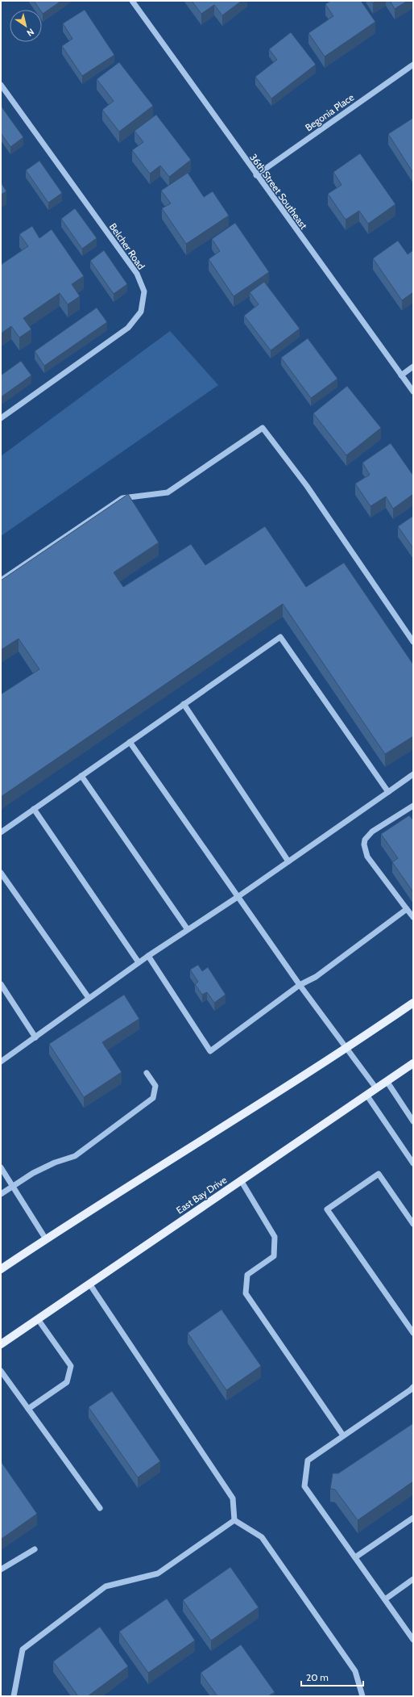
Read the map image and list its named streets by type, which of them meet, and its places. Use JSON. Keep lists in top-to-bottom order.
{
  "streets": {
    "main road": ["East Bay Drive"],
    "street": ["Begonia Place", "36th Street Southeast", "Belcher Road"]
  },
  "crossings": [
    ["Begonia Place", "36th Street Southeast"]
  ],
  "scale_bar": "20 m",
  "north": "bottom right"
}
